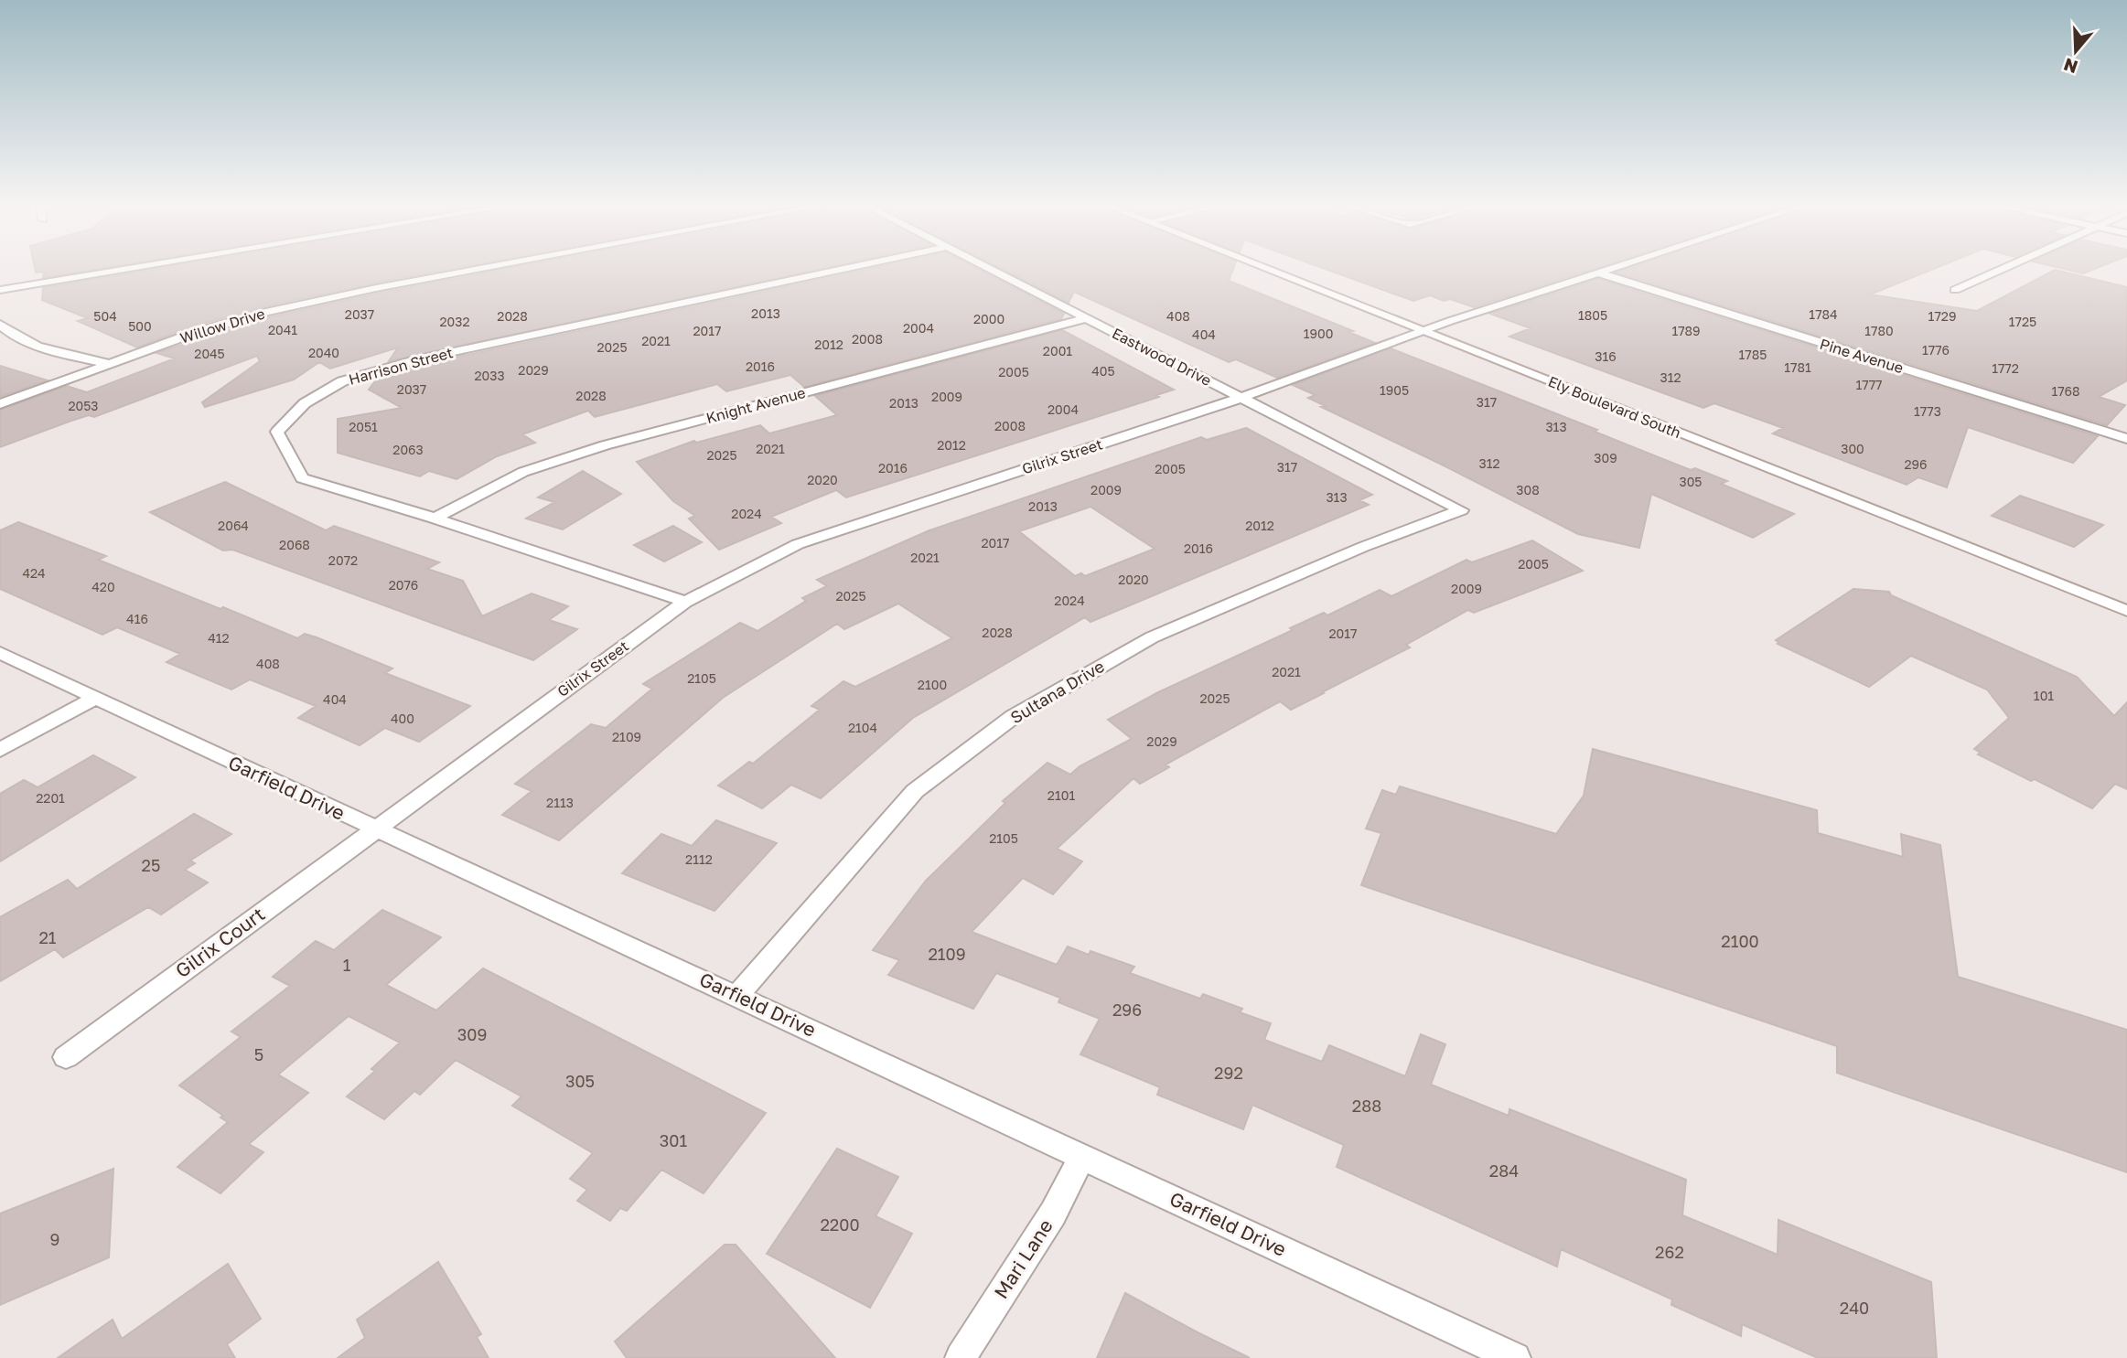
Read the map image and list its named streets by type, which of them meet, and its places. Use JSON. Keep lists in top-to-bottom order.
{
  "streets": {
    "street": [
      "Willow Drive",
      "Pine Avenue",
      "Eastwood Drive",
      "Harrison Street",
      "Knight Avenue",
      "Ely Boulevard South",
      "Gilrix Street",
      "Sultana Drive",
      "Garfield Drive",
      "Gilrix Court",
      "Mari Lane"
    ]
  },
  "crossings": [
    ["Pine Avenue", "Gilrix Street"],
    ["Eastwood Drive", "Knight Avenue"],
    ["Eastwood Drive", "Gilrix Street"],
    ["Eastwood Drive", "Sultana Drive"],
    ["Harrison Street", "Knight Avenue"],
    ["Harrison Street", "Gilrix Street"],
    ["Ely Boulevard South", "Gilrix Street"],
    ["Gilrix Street", "Garfield Drive"],
    ["Gilrix Street", "Gilrix Court"],
    ["Sultana Drive", "Garfield Drive"],
    ["Garfield Drive", "Gilrix Court"],
    ["Garfield Drive", "Mari Lane"]
  ],
  "house_numbers": [
    "2013",
    "2037",
    "1784",
    "1805",
    "504",
    "2028",
    "408",
    "1729",
    "2000",
    "2032",
    "1725",
    "500",
    "2004",
    "2041",
    "2017",
    "1789",
    "1780",
    "1900",
    "404",
    "2008",
    "2021",
    "2012",
    "2025",
    "1776",
    "2001",
    "2040",
    "2045",
    "1785",
    "316",
    "2016",
    "1781",
    "1772",
    "2029",
    "405",
    "2005",
    "2033",
    "312",
    "1777",
    "2037",
    "1905",
    "1768",
    "2028",
    "2009",
    "317",
    "2013",
    "2053",
    "2004",
    "1773",
    "2008",
    "2051",
    "313",
    "2012",
    "2021",
    "300",
    "2063",
    "2025",
    "309",
    "312",
    "296",
    "317",
    "2016",
    "2005",
    "2020",
    "305",
    "2009",
    "308",
    "313",
    "2013",
    "2024",
    "2064",
    "2012",
    "2017",
    "2068",
    "2016",
    "2021",
    "2072",
    "2005",
    "424",
    "2020",
    "2076",
    "420",
    "2009",
    "2025",
    "2024",
    "416",
    "2028",
    "2017",
    "412",
    "408",
    "2021",
    "2105",
    "2100",
    "101",
    "2025",
    "404",
    "400",
    "2104",
    "2109",
    "2029",
    "2101",
    "2201",
    "2113",
    "2105",
    "2112",
    "25",
    "21",
    "2100",
    "2109",
    "1",
    "296",
    "309",
    "5",
    "292",
    "305",
    "288",
    "301",
    "284",
    "2200",
    "9",
    "262",
    "240"
  ],
  "north": "bottom"
}
